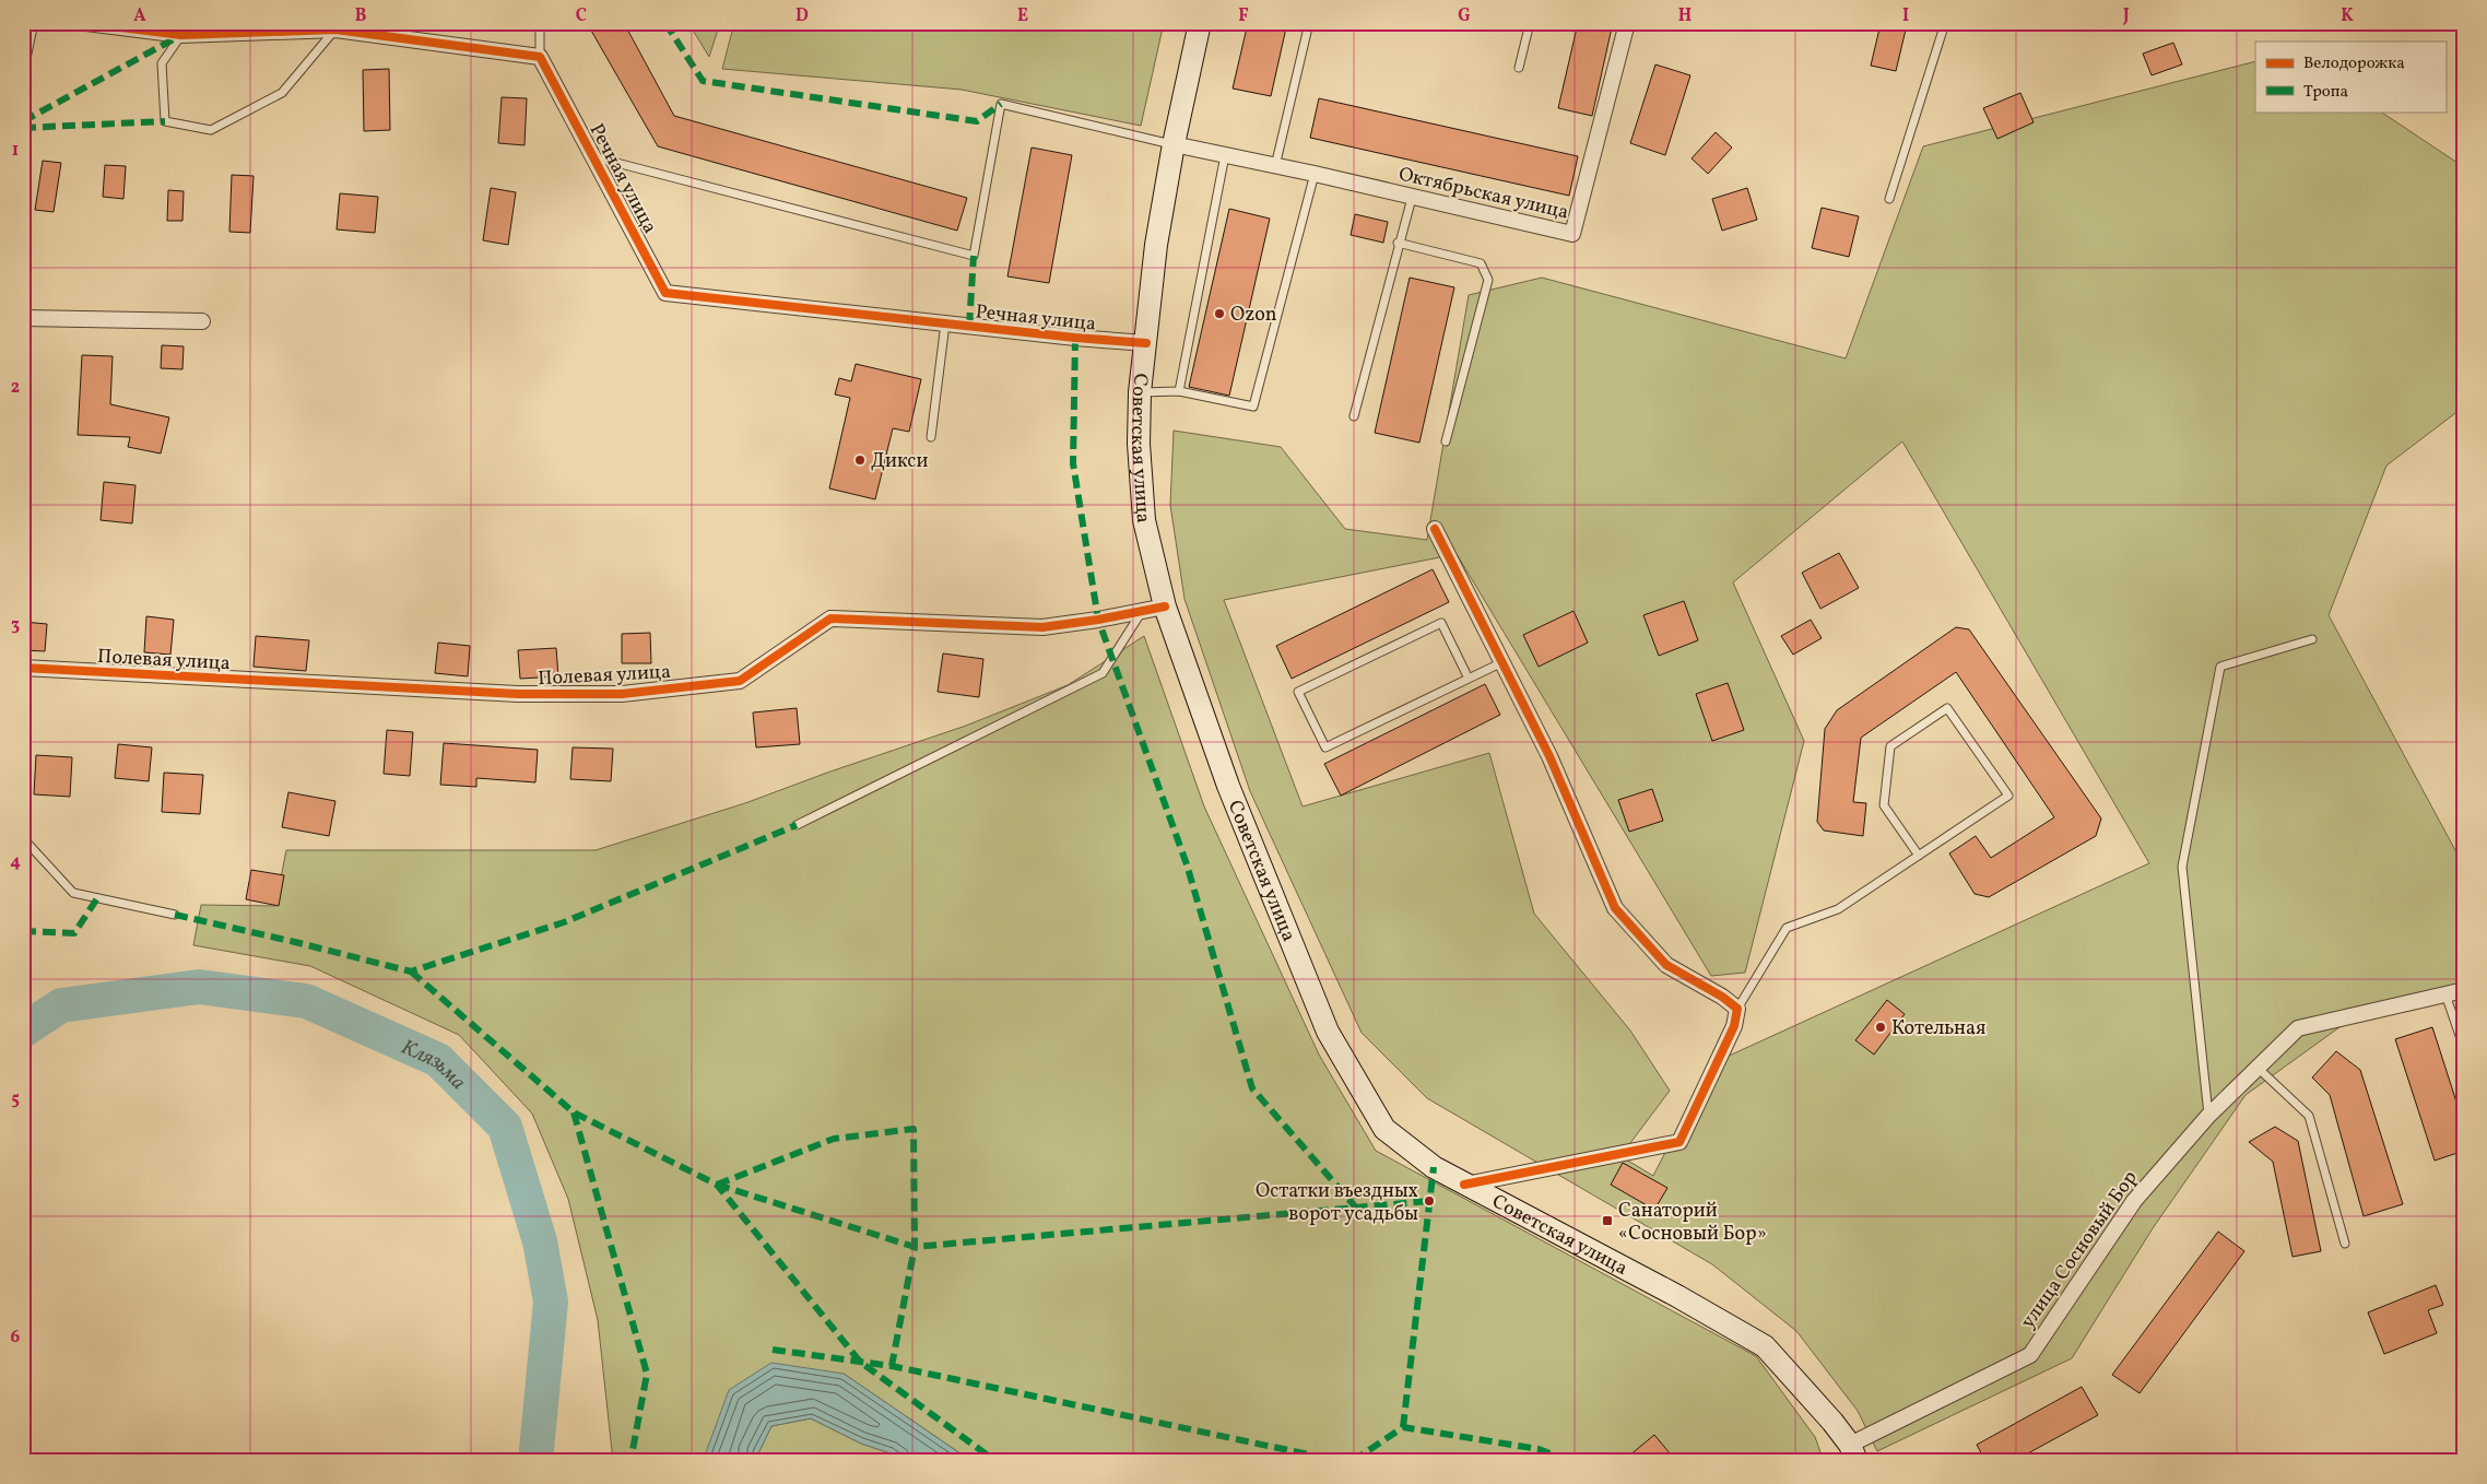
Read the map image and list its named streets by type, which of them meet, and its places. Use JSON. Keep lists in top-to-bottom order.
{
  "streets": {
    "main road": ["Советская улица"],
    "street": [
      "Речная улица",
      "Октябрьская улица",
      "Полевая улица",
      "улица Сосновый Бор"
    ]
  },
  "crossings": [
    ["Речная улица", "Советская улица"],
    ["Октябрьская улица", "Советская улица"],
    ["Советская улица", "Полевая улица"],
    ["Советская улица", "улица Сосновый Бор"]
  ],
  "water": ["Клязьма"],
  "places": {
    "other": [
      "Ozon",
      "Дикси",
      "Котельная",
      "Остатки въездных ворот усадьбы"
    ],
    "transit": ["Санаторий «Сосновый Бор»"]
  },
  "legend": ["Велодорожка", "Тропа"],
  "grid": {
    "columns": [
      "A",
      "B",
      "C",
      "D",
      "E",
      "F",
      "G",
      "H",
      "I",
      "J",
      "K"
    ],
    "rows": [
      "1",
      "2",
      "3",
      "4",
      "5",
      "6"
    ]
  }
}
